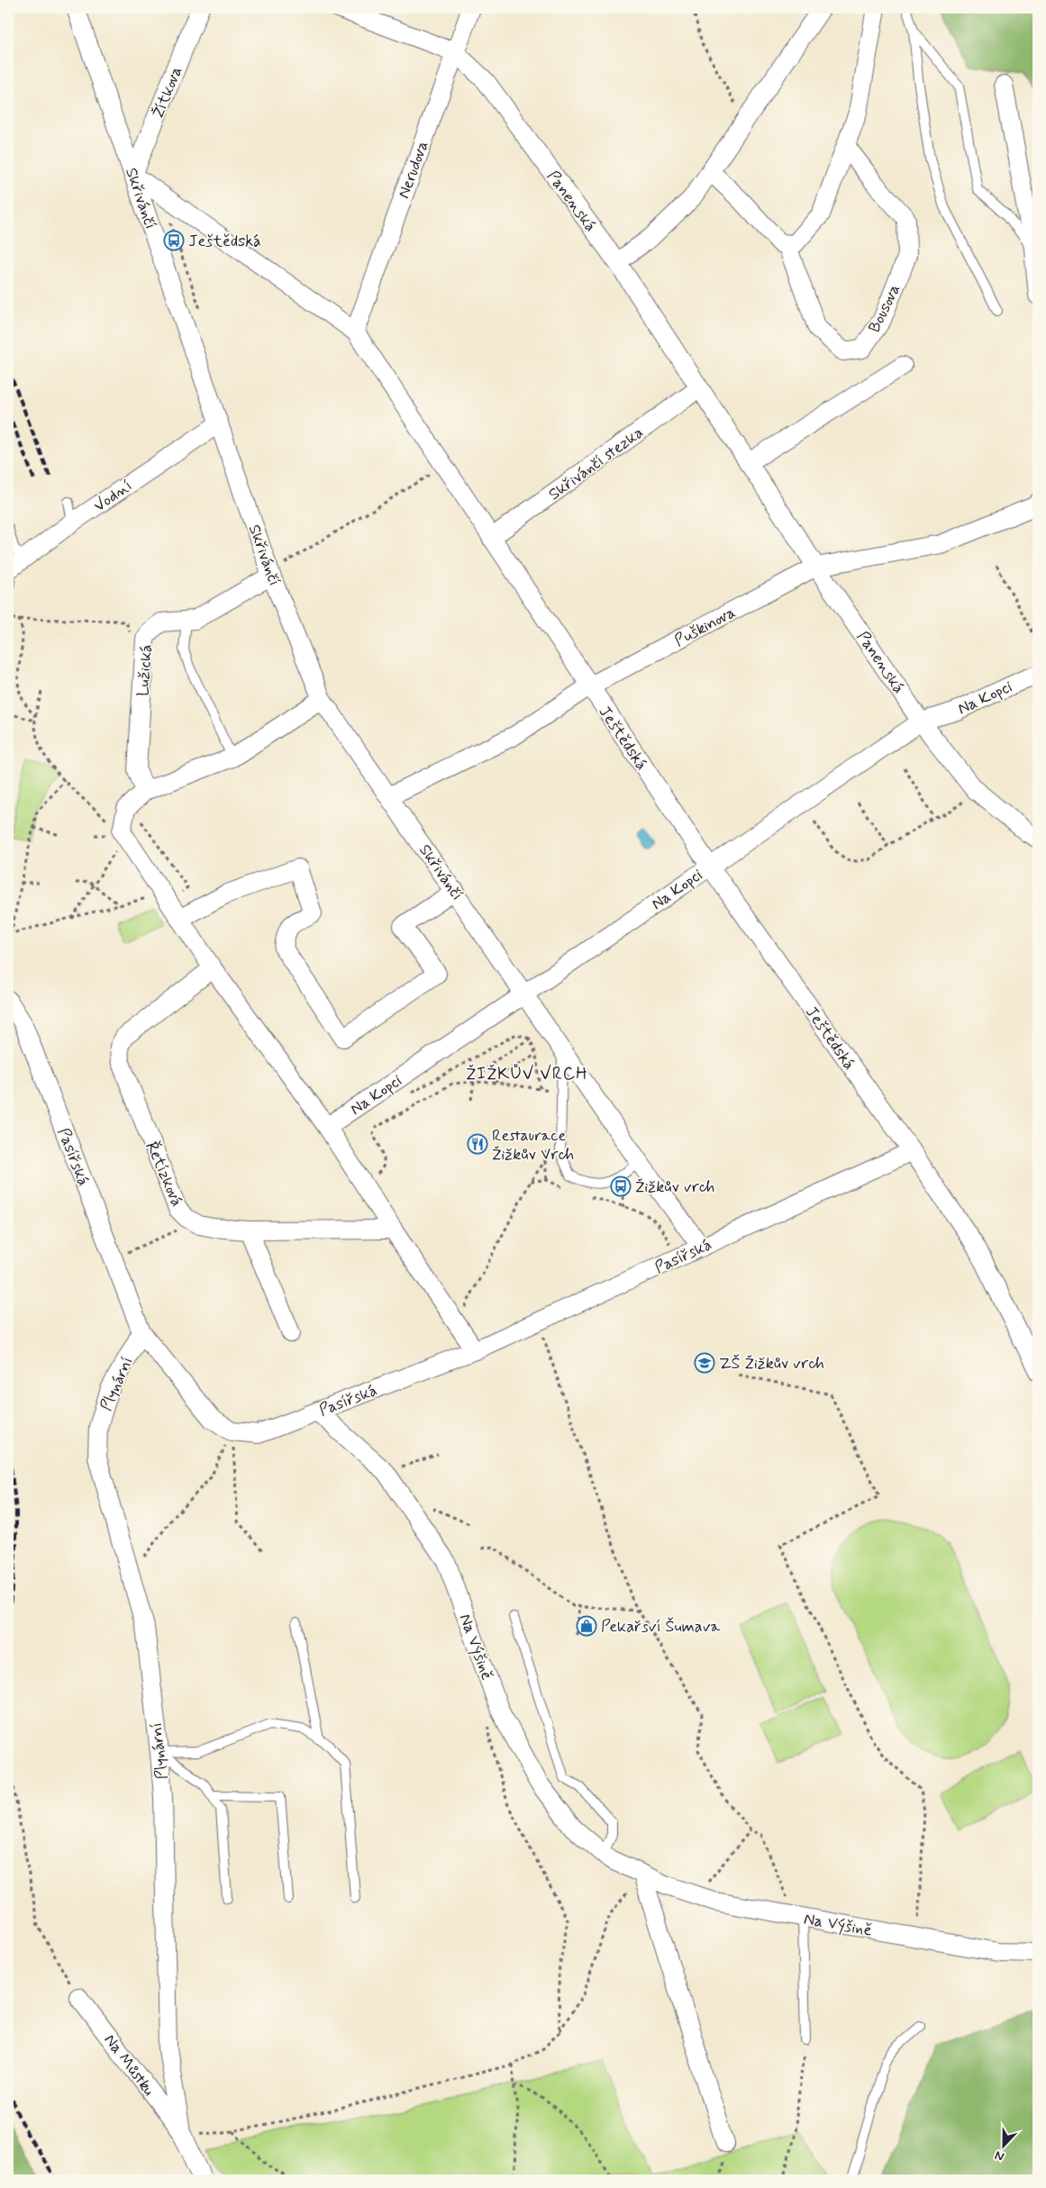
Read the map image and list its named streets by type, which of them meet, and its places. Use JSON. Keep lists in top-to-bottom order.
{
  "streets": {
    "street": [
      "Žítkova",
      "Nerudova",
      "Skřivánčí",
      "Panenská",
      "Bousova",
      "Skřivánčí stezka",
      "Vodní",
      "Puškinova",
      "Lužická",
      "Na Kopci",
      "Ještědská",
      "Pasířská",
      "Řetízková",
      "Plynární",
      "Na Výšině",
      "Na Můstku"
    ]
  },
  "crossings": [
    ["Žítkova", "Skřivánčí"],
    ["Žítkova", "Ještědská"],
    ["Nerudova", "Panenská"],
    ["Nerudova", "Ještědská"],
    ["Skřivánčí", "Vodní"],
    ["Skřivánčí", "Puškinova"],
    ["Skřivánčí", "Lužická"],
    ["Skřivánčí", "Na Kopci"],
    ["Skřivánčí", "Ještědská"],
    ["Skřivánčí", "Pasířská"],
    ["Panenská", "Skřivánčí stezka"],
    ["Panenská", "Puškinova"],
    ["Panenská", "Na Kopci"],
    ["Skřivánčí stezka", "Ještědská"],
    ["Puškinova", "Ještědská"],
    ["Na Kopci", "Ještědská"],
    ["Ještědská", "Pasířská"],
    ["Pasířská", "Plynární"],
    ["Pasířská", "Na Výšině"],
    ["Plynární", "Na Můstku"]
  ],
  "districts": ["ŽIŽKŮV VRCH"],
  "places": {
    "bus stop": ["Ještědská", "Žižkův vrch"],
    "restaurant": ["Restaurace Žižkův Vrch"],
    "school or university": ["ZŠ Žižkův vrch"],
    "shop": ["Pekařsví Šumava"]
  },
  "north": "bottom"
}
